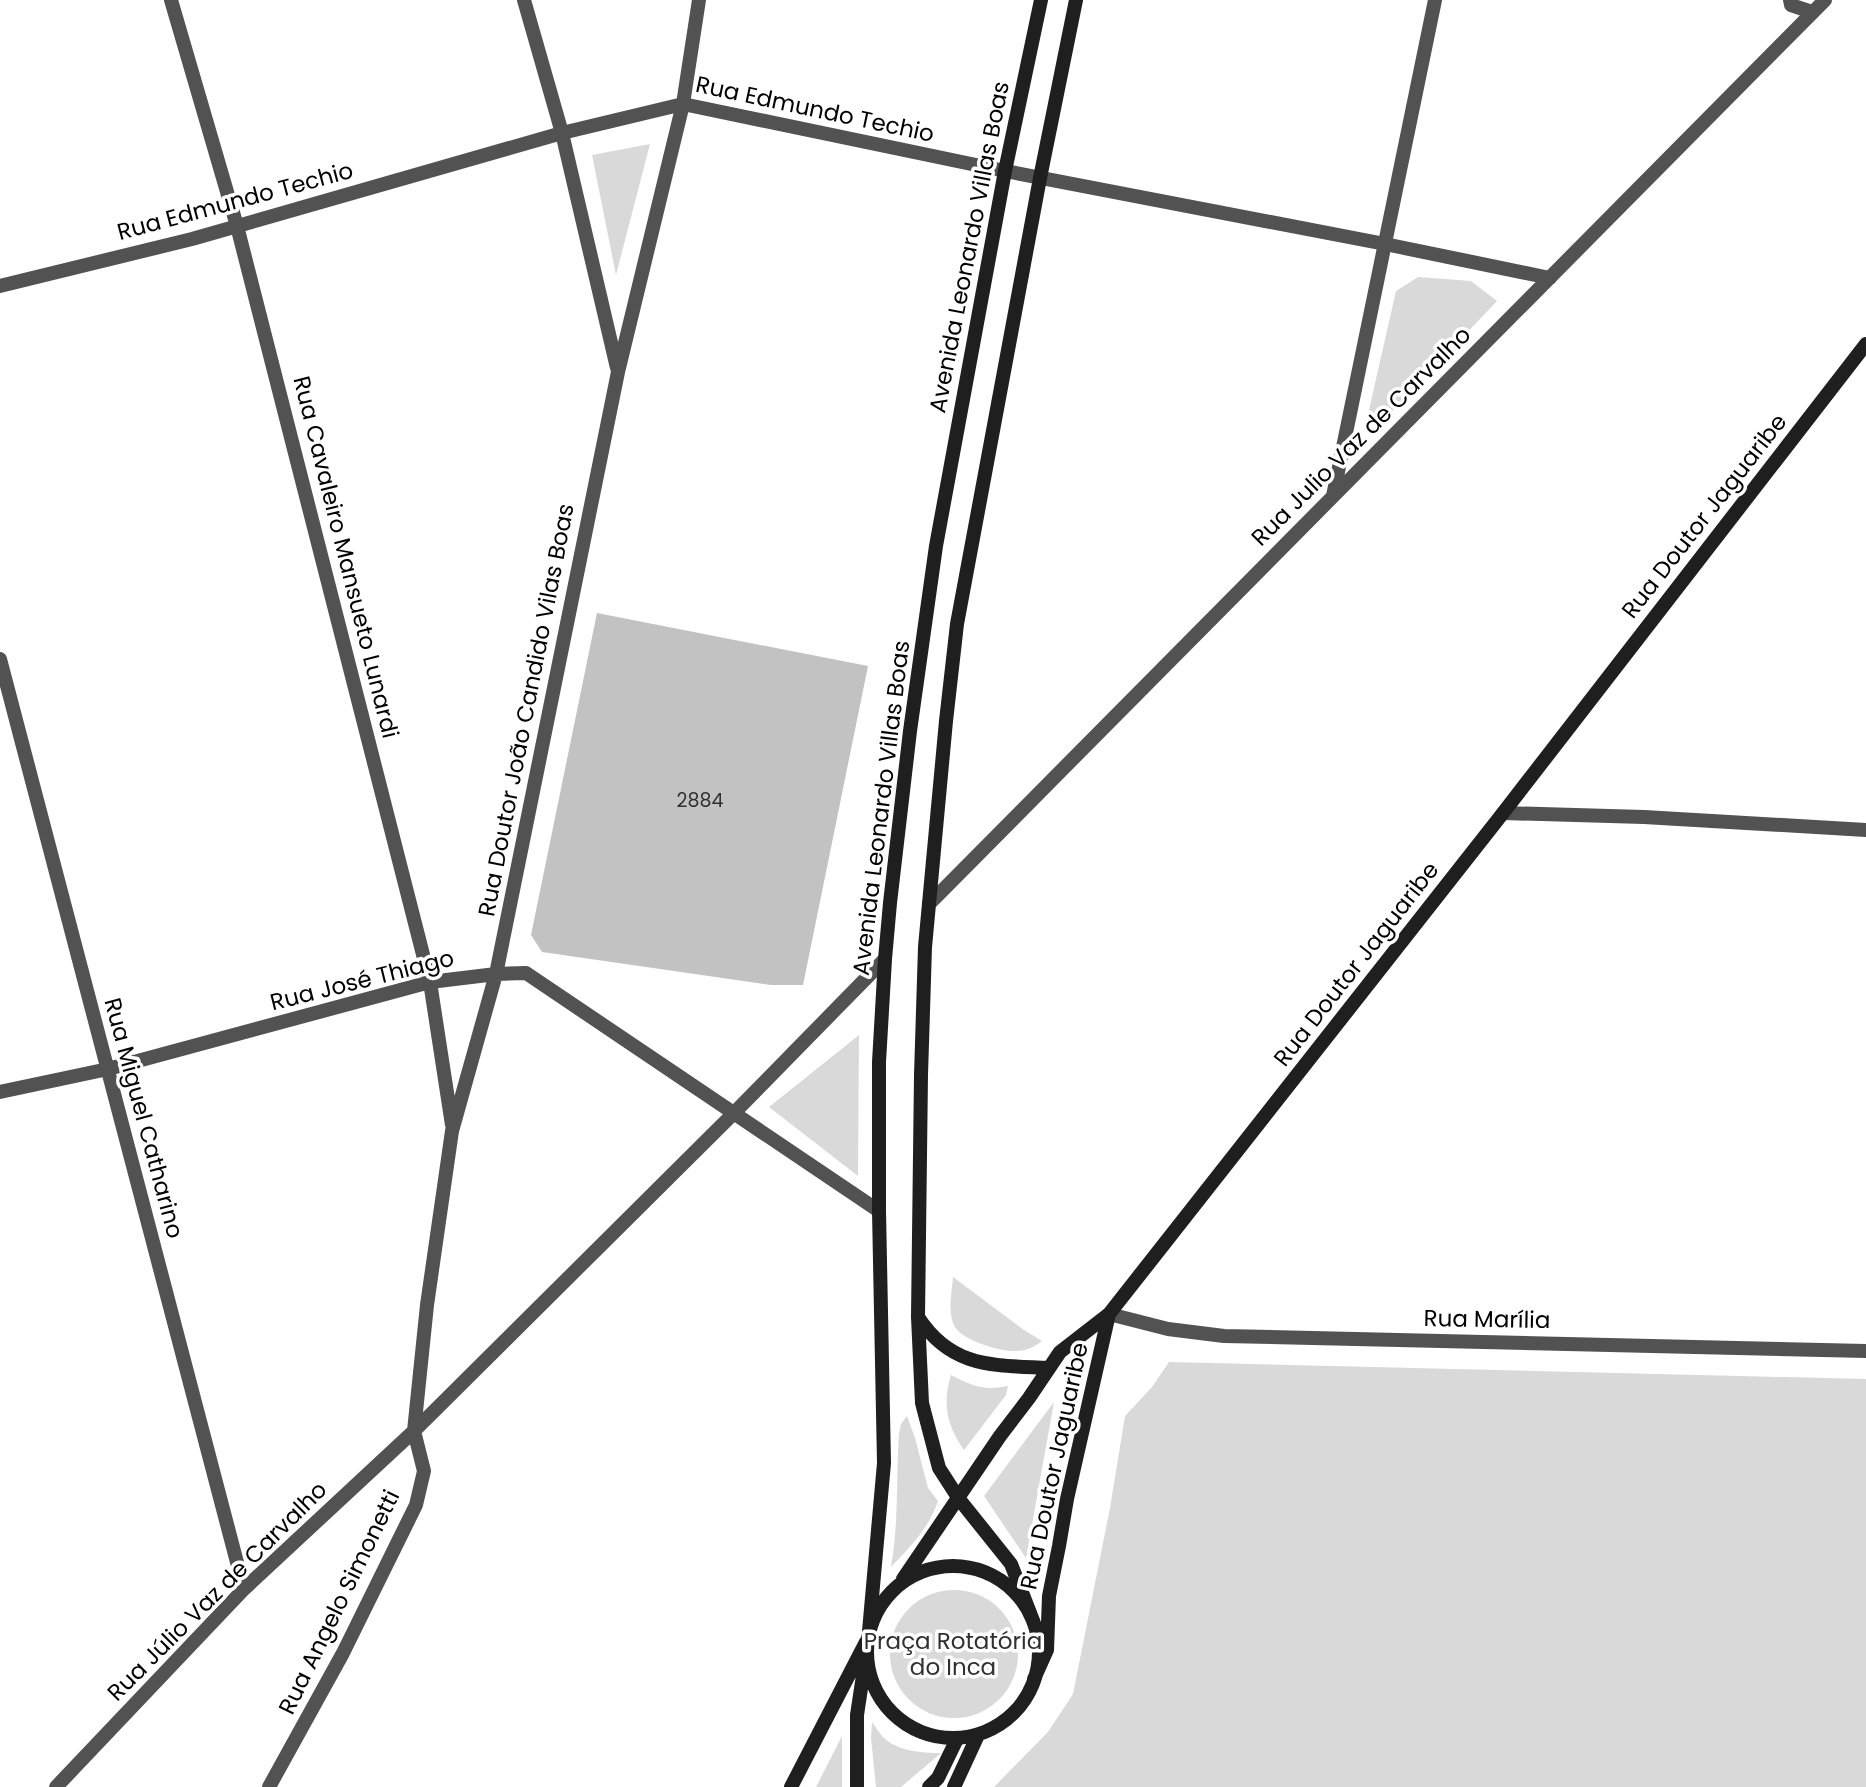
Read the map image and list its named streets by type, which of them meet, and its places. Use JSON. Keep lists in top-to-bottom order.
{
  "streets": {
    "main road": ["Avenida Leonardo Villas Boas", "Rua Doutor Jaguaribe"],
    "street": [
      "Rua Edmundo Techio",
      "Rua Julio Vaz de Carvalho",
      "Rua Cavaleiro Mansueto Lunardi",
      "Rua Doutor João Candido Vilas Boas",
      "Rua José Thiago",
      "Rua Miguel Catharino",
      "Rua Marília",
      "Rua Júlio Vaz de Carvalho",
      "Rua Angelo Simonetti"
    ]
  },
  "crossings": [
    ["Rua Edmundo Techio", "Avenida Leonardo Villas Boas"],
    ["Rua Edmundo Techio", "Rua Julio Vaz de Carvalho"],
    ["Rua Edmundo Techio", "Rua Cavaleiro Mansueto Lunardi"],
    ["Rua Edmundo Techio", "Rua Doutor João Candido Vilas Boas"],
    ["Avenida Leonardo Villas Boas", "Rua Doutor Jaguaribe"],
    ["Avenida Leonardo Villas Boas", "Rua José Thiago"],
    ["Avenida Leonardo Villas Boas", "Rua Júlio Vaz de Carvalho"],
    ["Rua Doutor Jaguaribe", "Rua Marília"],
    ["Rua Cavaleiro Mansueto Lunardi", "Rua Doutor João Candido Vilas Boas"],
    ["Rua Cavaleiro Mansueto Lunardi", "Rua José Thiago"],
    ["Rua Doutor João Candido Vilas Boas", "Rua José Thiago"],
    ["Rua Doutor João Candido Vilas Boas", "Rua Júlio Vaz de Carvalho"],
    ["Rua Doutor João Candido Vilas Boas", "Rua Angelo Simonetti"],
    ["Rua José Thiago", "Rua Miguel Catharino"],
    ["Rua José Thiago", "Rua Júlio Vaz de Carvalho"],
    ["Rua Miguel Catharino", "Rua Júlio Vaz de Carvalho"],
    ["Rua Júlio Vaz de Carvalho", "Rua Angelo Simonetti"]
  ],
  "parks": ["Praça Rotatória do Inca"],
  "house_numbers": ["2884"]
}
